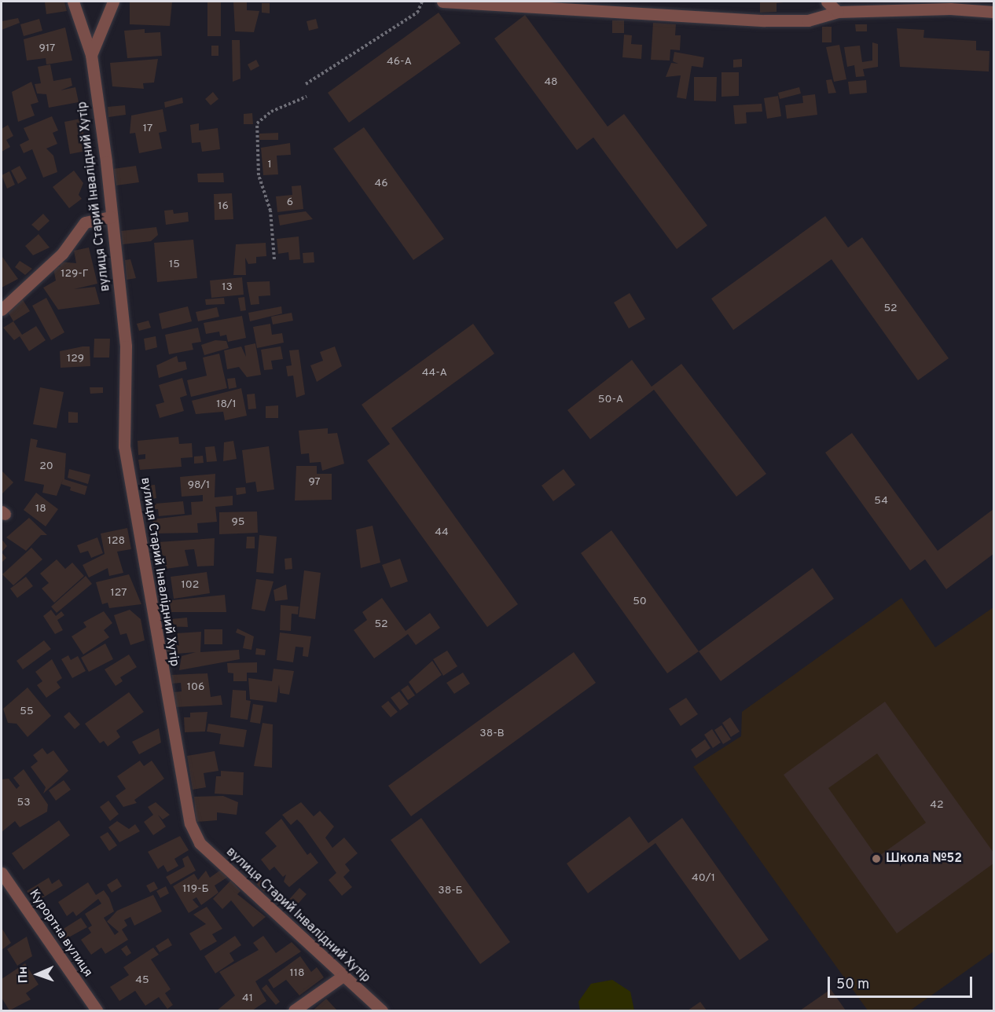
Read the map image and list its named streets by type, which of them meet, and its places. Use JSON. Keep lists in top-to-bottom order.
{
  "streets": {
    "street": ["вулиця Старий Інвалідний Хутір", "Курортна вулиця"]
  },
  "places": ["Школа №52"],
  "house_numbers": [
    "917",
    "46-А",
    "48",
    "17",
    "1",
    "46",
    "6",
    "16",
    "15",
    "129-Г",
    "13",
    "52",
    "129",
    "44-А",
    "50-А",
    "18/1",
    "20",
    "97",
    "98/1",
    "54",
    "18",
    "95",
    "44",
    "128",
    "102",
    "127",
    "50",
    "52",
    "106",
    "55",
    "38-В",
    "53",
    "42",
    "40/1",
    "119-Б",
    "38-Б",
    "118",
    "45",
    "41"
  ],
  "scale_bar": "50 m",
  "north": "left"
}
